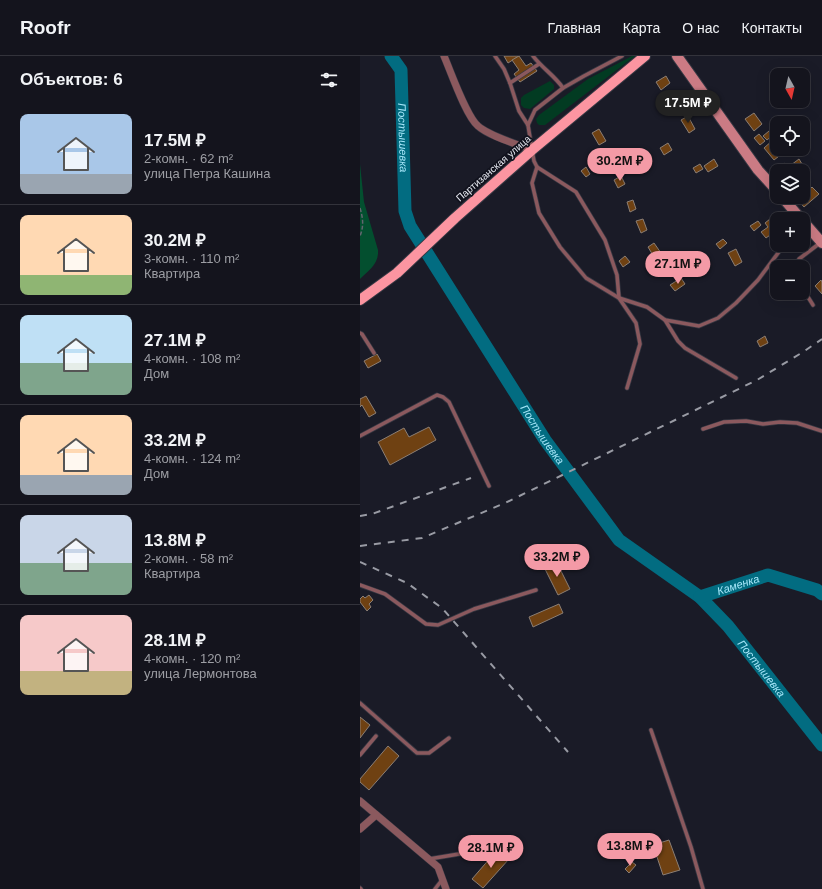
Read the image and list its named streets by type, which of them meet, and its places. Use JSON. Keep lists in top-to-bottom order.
{
  "streets": {
    "main road": ["Партизанская улица"]
  },
  "water": ["Постышевка", "Каменка"],
  "north": "bottom",
  "page": {
    "header": "Roofr",
    "nav": [
      "Главная",
      "Карта",
      "О нас",
      "Контакты"
    ],
    "heading": "Объектов: 6",
    "map_buttons": ["+", "−"],
    "price": [
      "17.5M ₽",
      "30.2M ₽",
      "27.1M ₽",
      "33.2M ₽",
      "13.8M ₽",
      "28.1M ₽"
    ],
    "list": [
      {
        "name": "17.5M ₽",
        "note": "2-комн. · 62 m² · улица Петра Кашина"
      },
      {
        "name": "30.2M ₽",
        "note": "3-комн. · 110 m² · Квартира"
      },
      {
        "name": "27.1M ₽",
        "note": "4-комн. · 108 m² · Дом"
      },
      {
        "name": "33.2M ₽",
        "note": "4-комн. · 124 m² · Дом"
      },
      {
        "name": "13.8M ₽",
        "note": "2-комн. · 58 m² · Квартира"
      },
      {
        "name": "28.1M ₽",
        "note": "4-комн. · 120 m² · улица Лермонтова"
      }
    ]
  }
}
